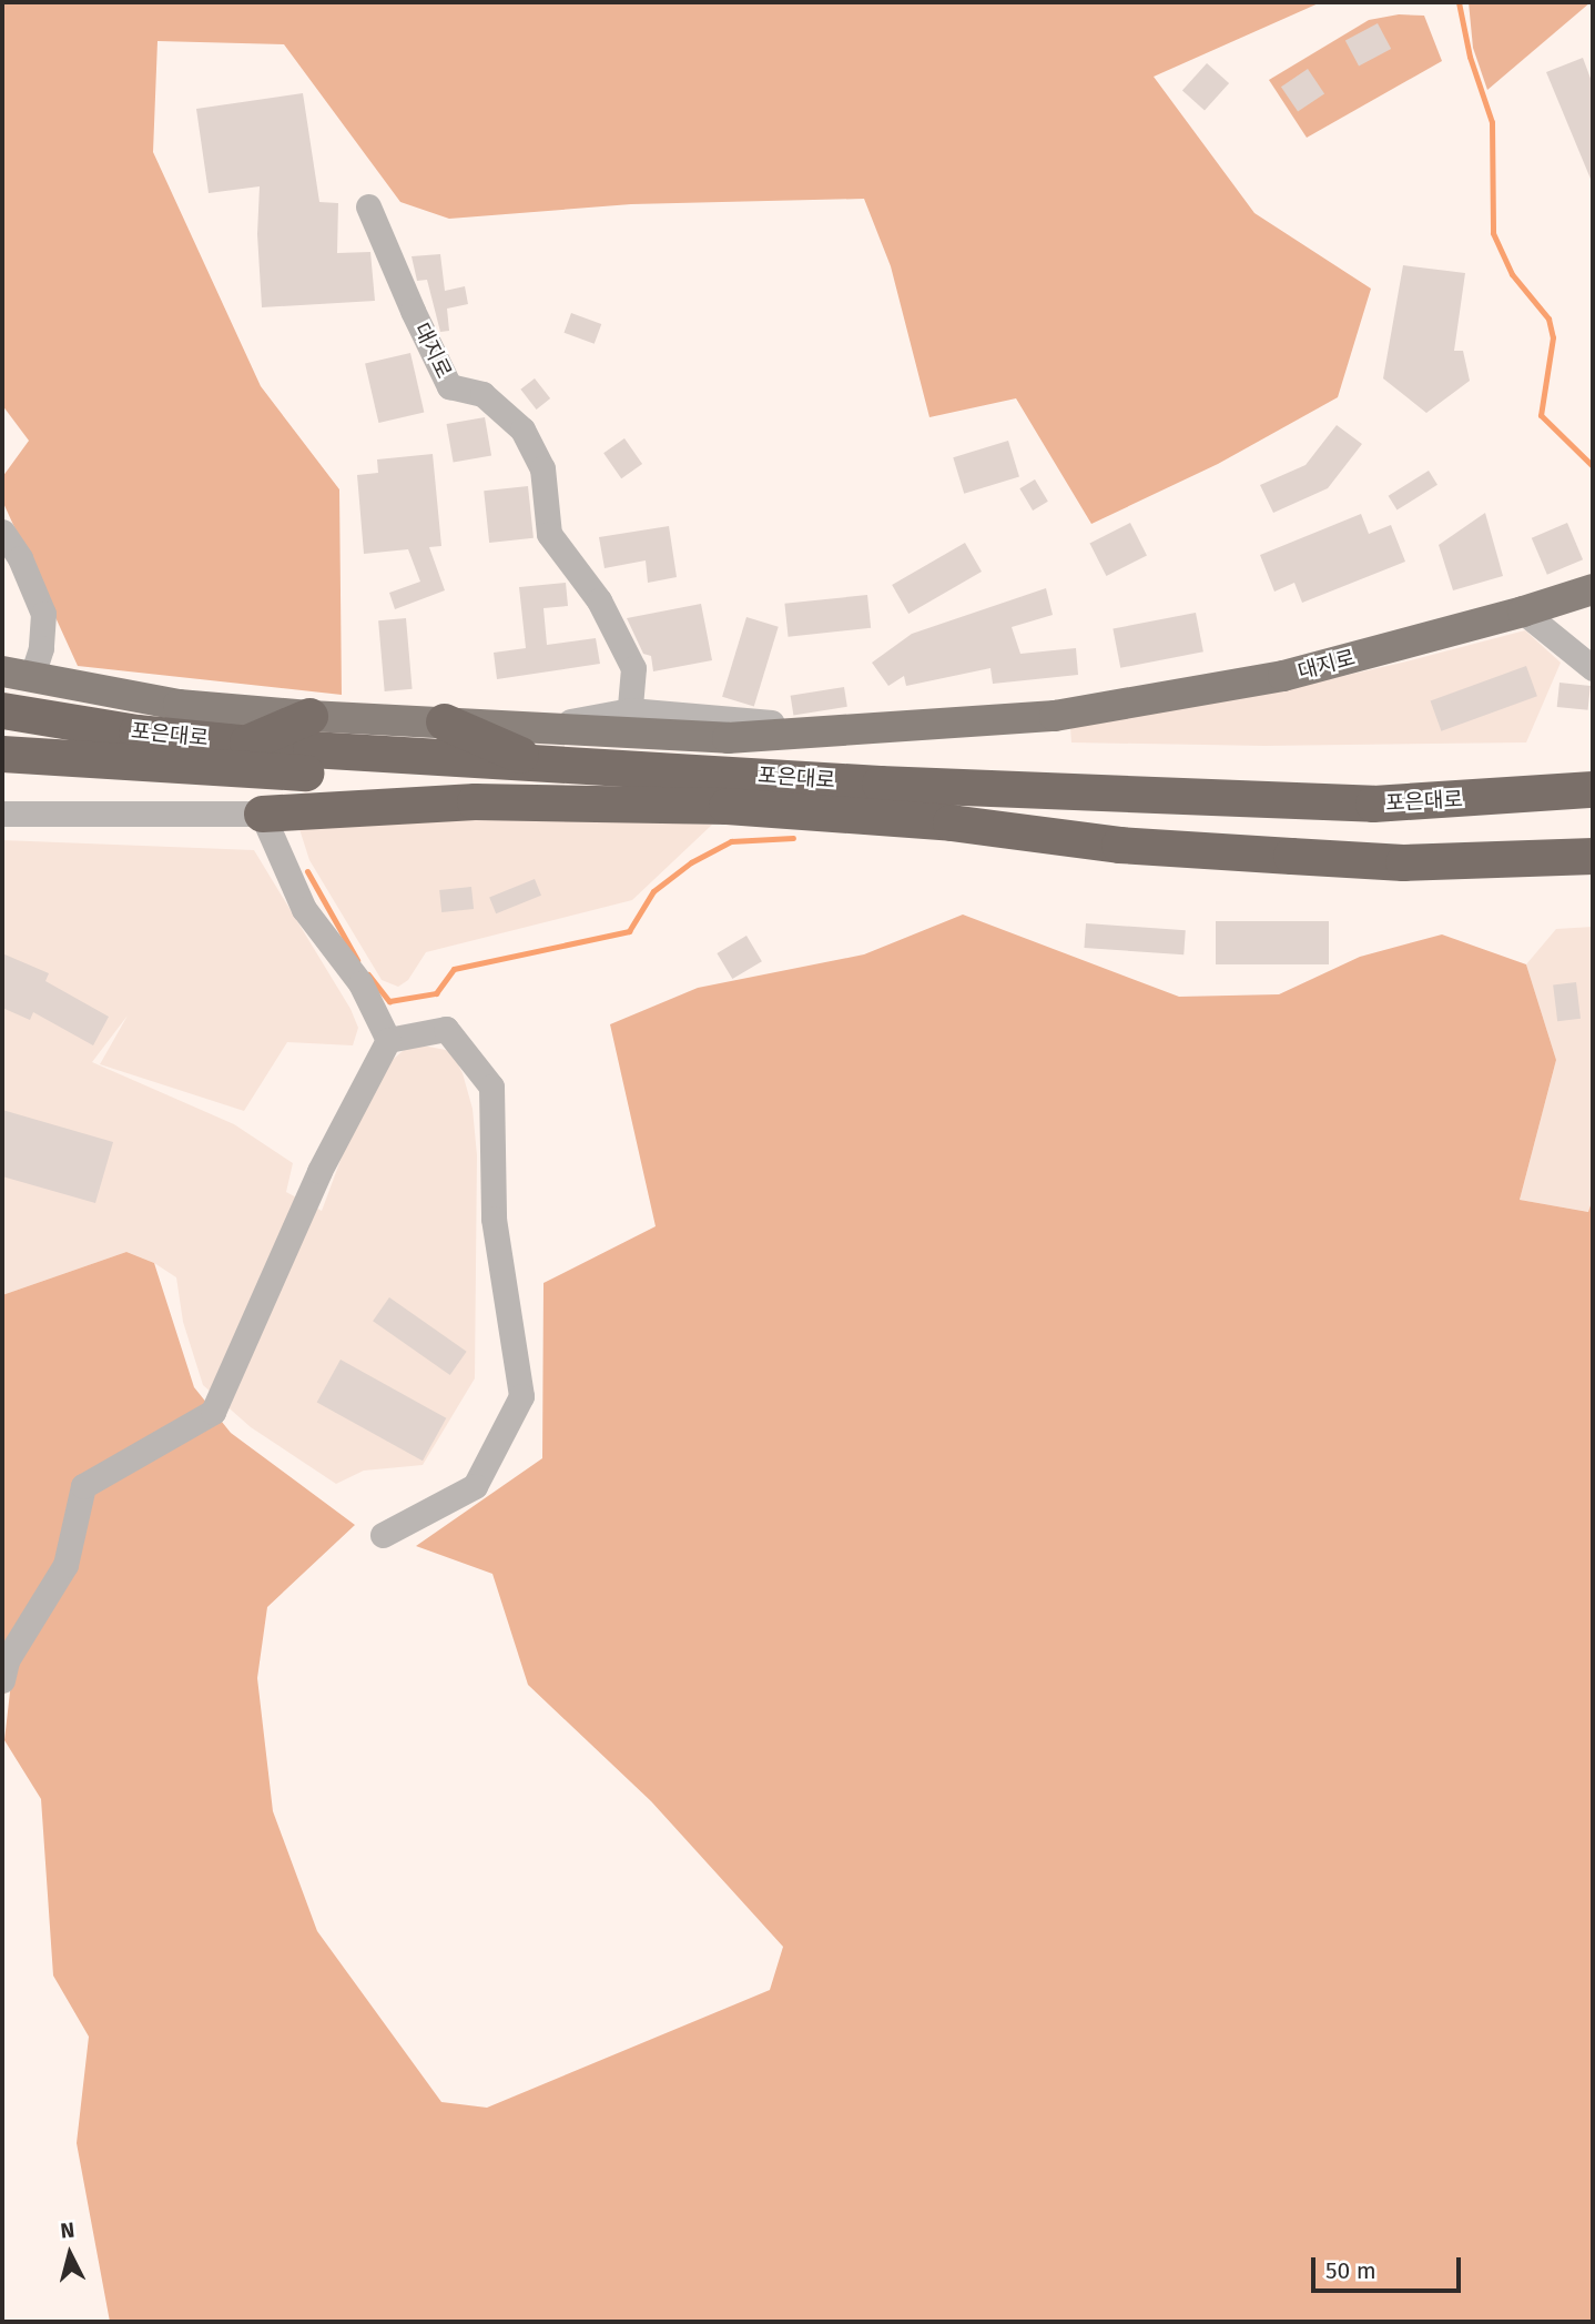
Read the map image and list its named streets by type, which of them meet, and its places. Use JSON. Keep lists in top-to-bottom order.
{
  "streets": {
    "highway": ["포은대로"],
    "main road": ["대지로"]
  },
  "scale_bar": "50 m",
  "north": "top"
}
